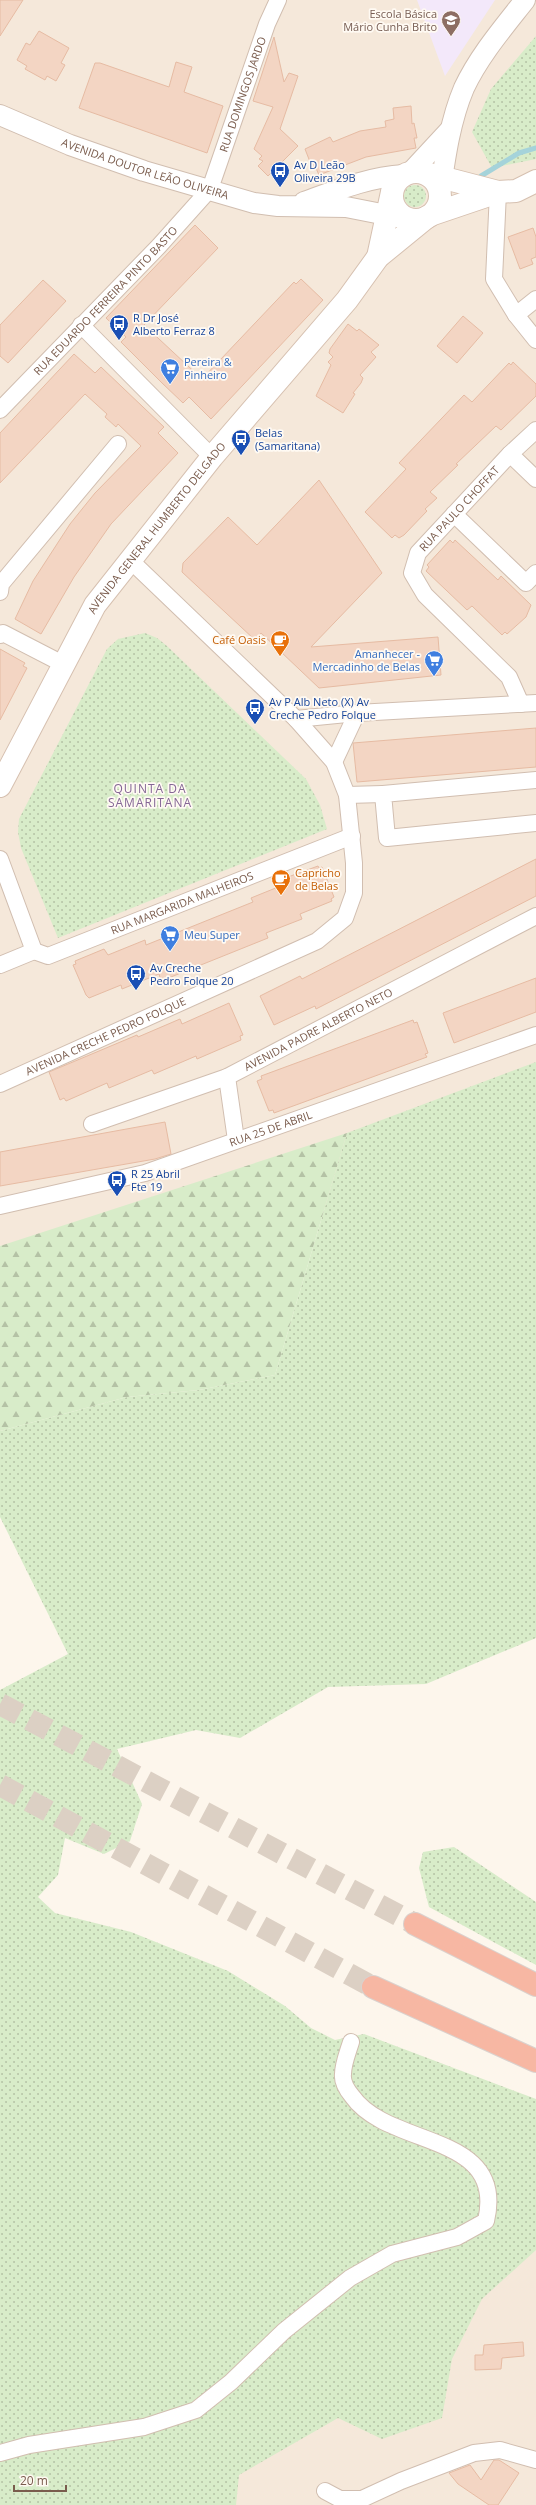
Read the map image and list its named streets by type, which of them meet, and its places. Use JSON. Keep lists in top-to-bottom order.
{
  "streets": {
    "main road": ["AVENIDA GENERAL HUMBERTO DELGADO"],
    "street": [
      "RUA DOMINGOS JARDO",
      "AVENIDA DOUTOR LEÃO OLIVEIRA",
      "RUA EDUARDO FERREIRA PINTO BASTO",
      "RUA PAULO CHOFFAT",
      "RUA MARGARIDA MALHEIROS",
      "AVENIDA PADRE ALBERTO NETO",
      "AVENIDA CRECHE PEDRO FOLQUE",
      "RUA 25 DE ABRIL"
    ]
  },
  "crossings": [
    ["RUA DOMINGOS JARDO", "AVENIDA DOUTOR LEÃO OLIVEIRA"],
    ["RUA DOMINGOS JARDO", "RUA EDUARDO FERREIRA PINTO BASTO"],
    ["AVENIDA DOUTOR LEÃO OLIVEIRA", "RUA EDUARDO FERREIRA PINTO BASTO"],
    ["AVENIDA DOUTOR LEÃO OLIVEIRA", "AVENIDA GENERAL HUMBERTO DELGADO"],
    ["AVENIDA GENERAL HUMBERTO DELGADO", "AVENIDA CRECHE PEDRO FOLQUE"],
    ["RUA MARGARIDA MALHEIROS", "AVENIDA CRECHE PEDRO FOLQUE"]
  ],
  "districts": ["QUINTA DA SAMARITANA"],
  "places": {
    "school or university": ["Escola Básica Mário Cunha Brito"],
    "bus stop": [
      "Av D Leão Oliveira 29B",
      "R Dr José Alberto Ferraz 8",
      "Belas (Samaritana)",
      "Av P Alb Neto (X) Av Creche Pedro Folque",
      "Av Creche Pedro Folque 20",
      "R 25 Abril Fte 19"
    ],
    "supermarket": ["Pereira & Pinheiro", "Amanhecer - Mercadinho de Belas", "Meu Super"],
    "cafe": ["Café Oasis", "Capricho de Belas"]
  },
  "scale_bar": "20 m"
}
